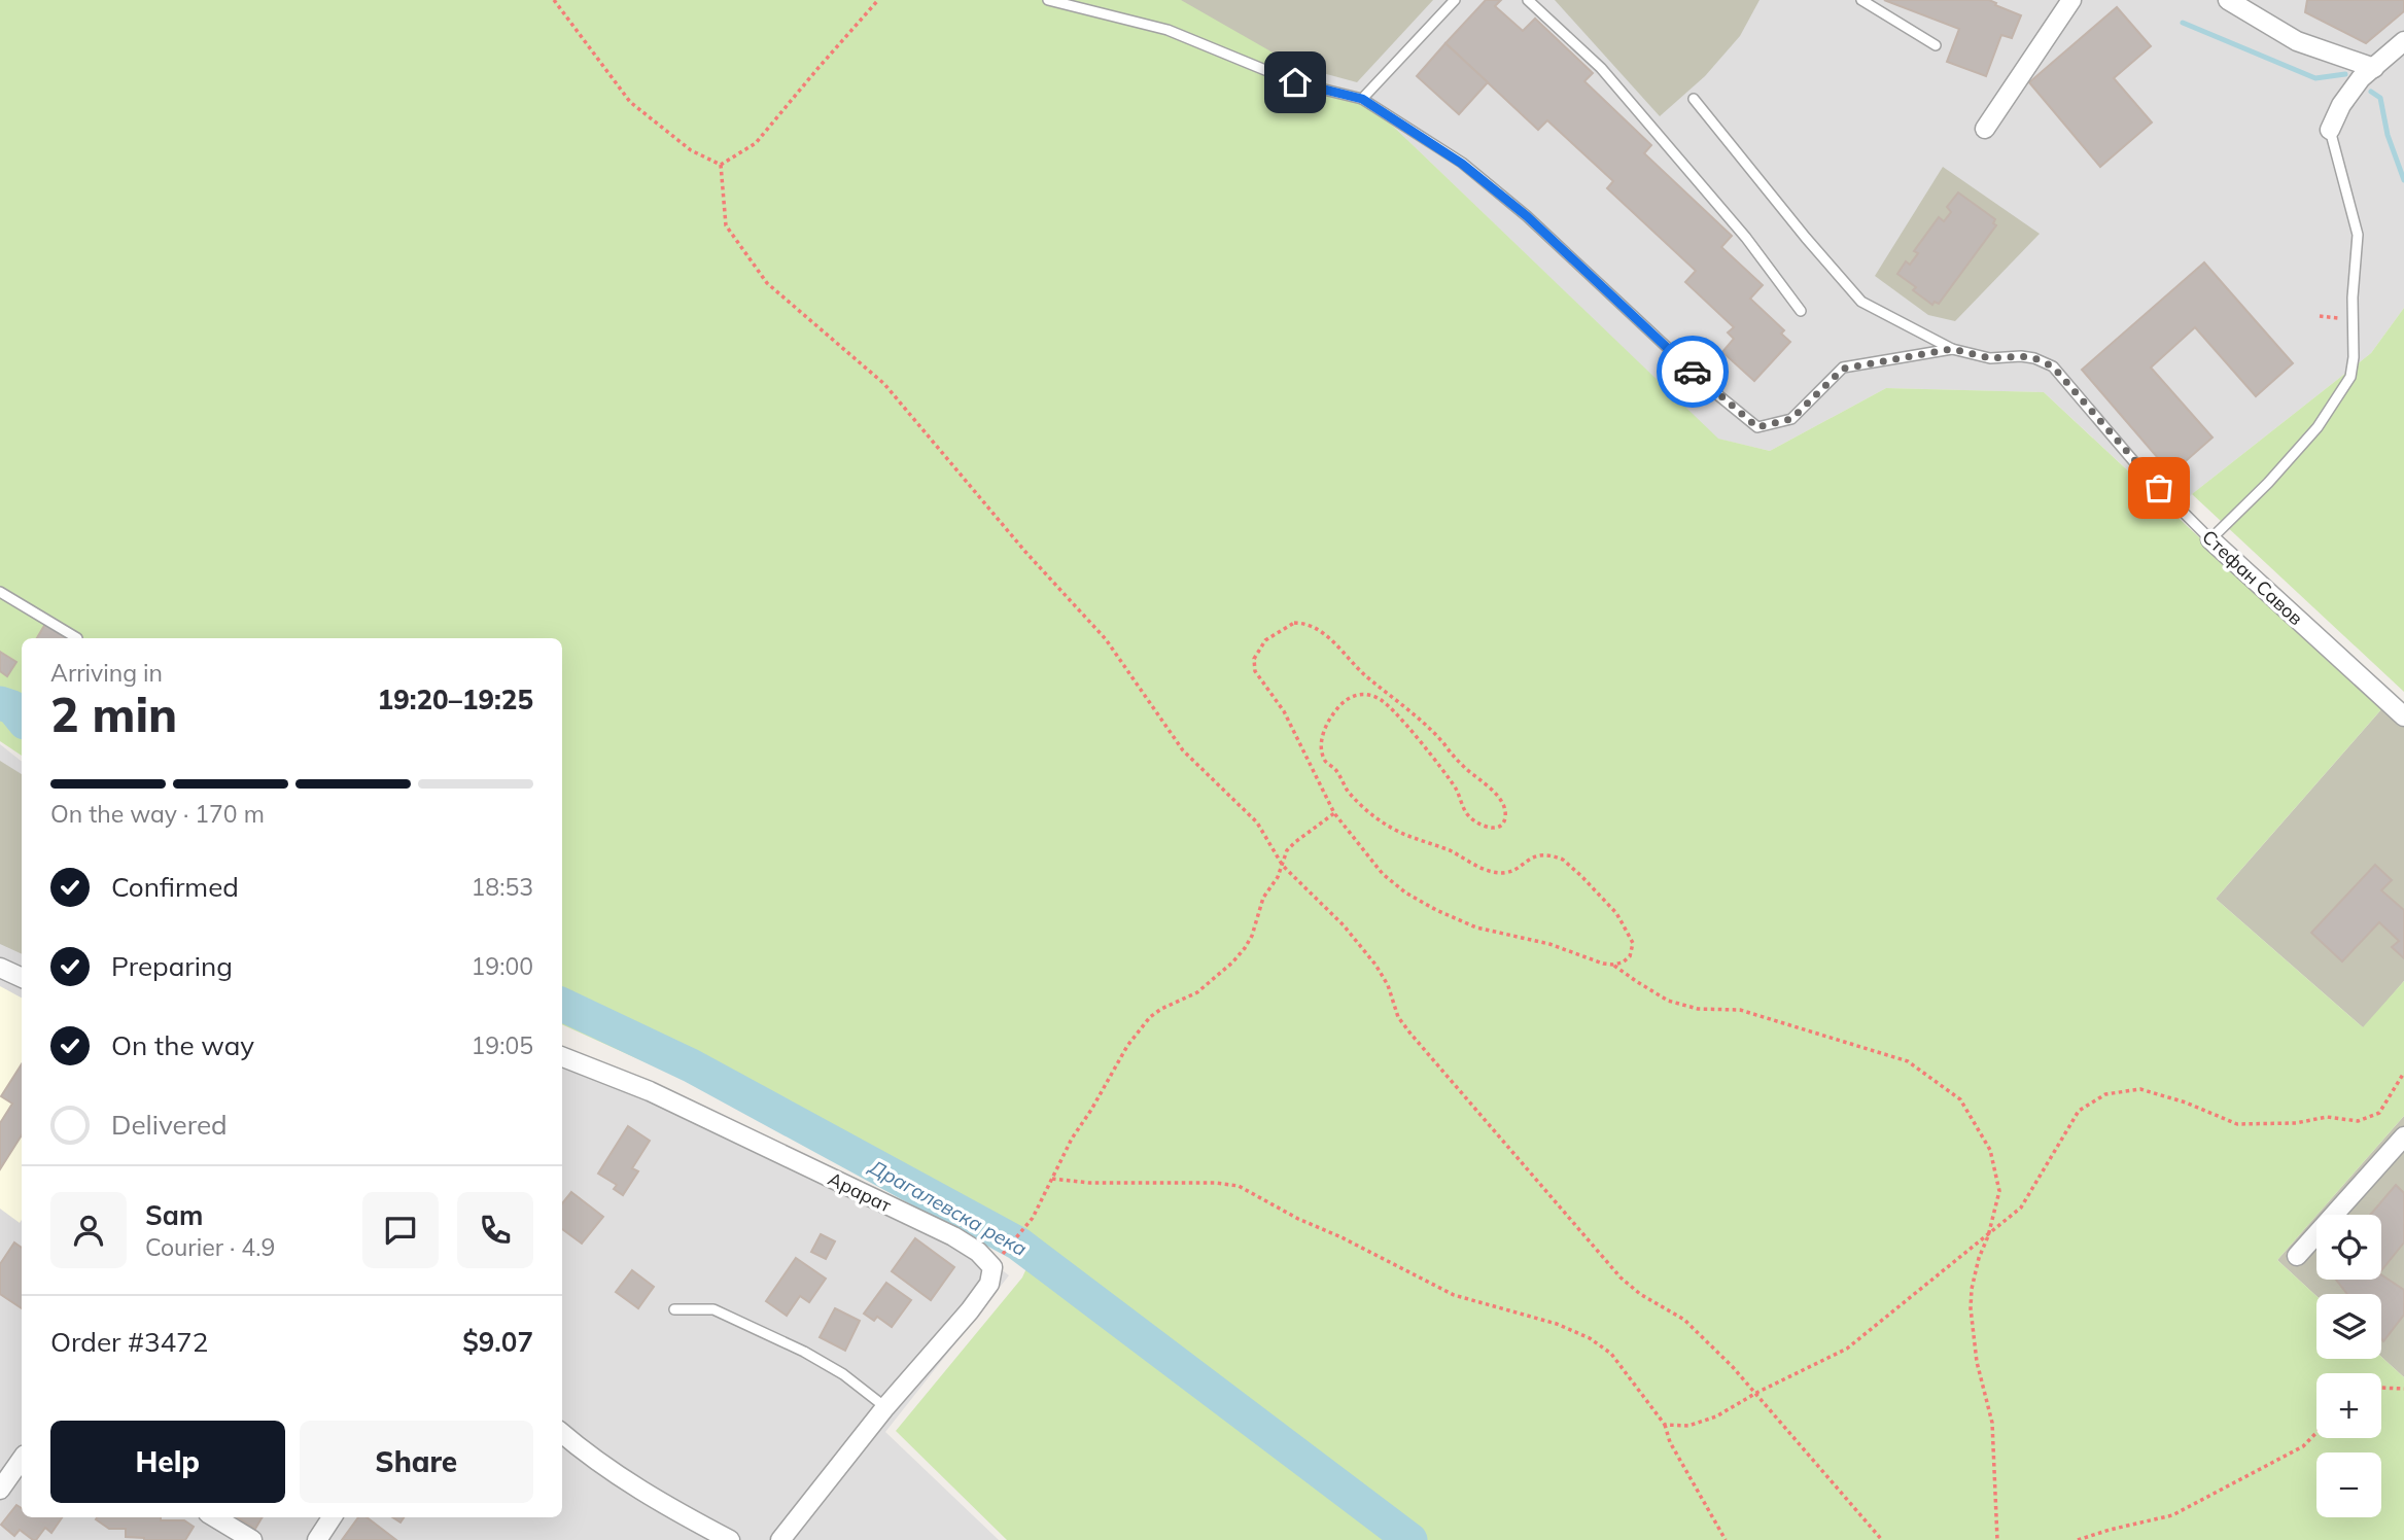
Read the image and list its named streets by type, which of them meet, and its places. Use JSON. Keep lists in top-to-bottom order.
{
  "streets": {
    "street": ["Стефан Савов", "Арарат"]
  },
  "water": ["Драгалевска река"],
  "page": {
    "heading": ["2 min", "Arriving in", "19:20–19:25"],
    "panel": [
      "Sam",
      "Courier · 4.9",
      "Order #3472",
      "$9.07"
    ],
    "bar": "On the way · 170 m",
    "list": [
      ["Confirmed", "18:53"],
      ["Preparing", "19:00"],
      ["On the way", "19:05"],
      "Delivered"
    ],
    "map_buttons": ["+", "−"],
    "buttons": ["Help", "Share"]
  }
}
